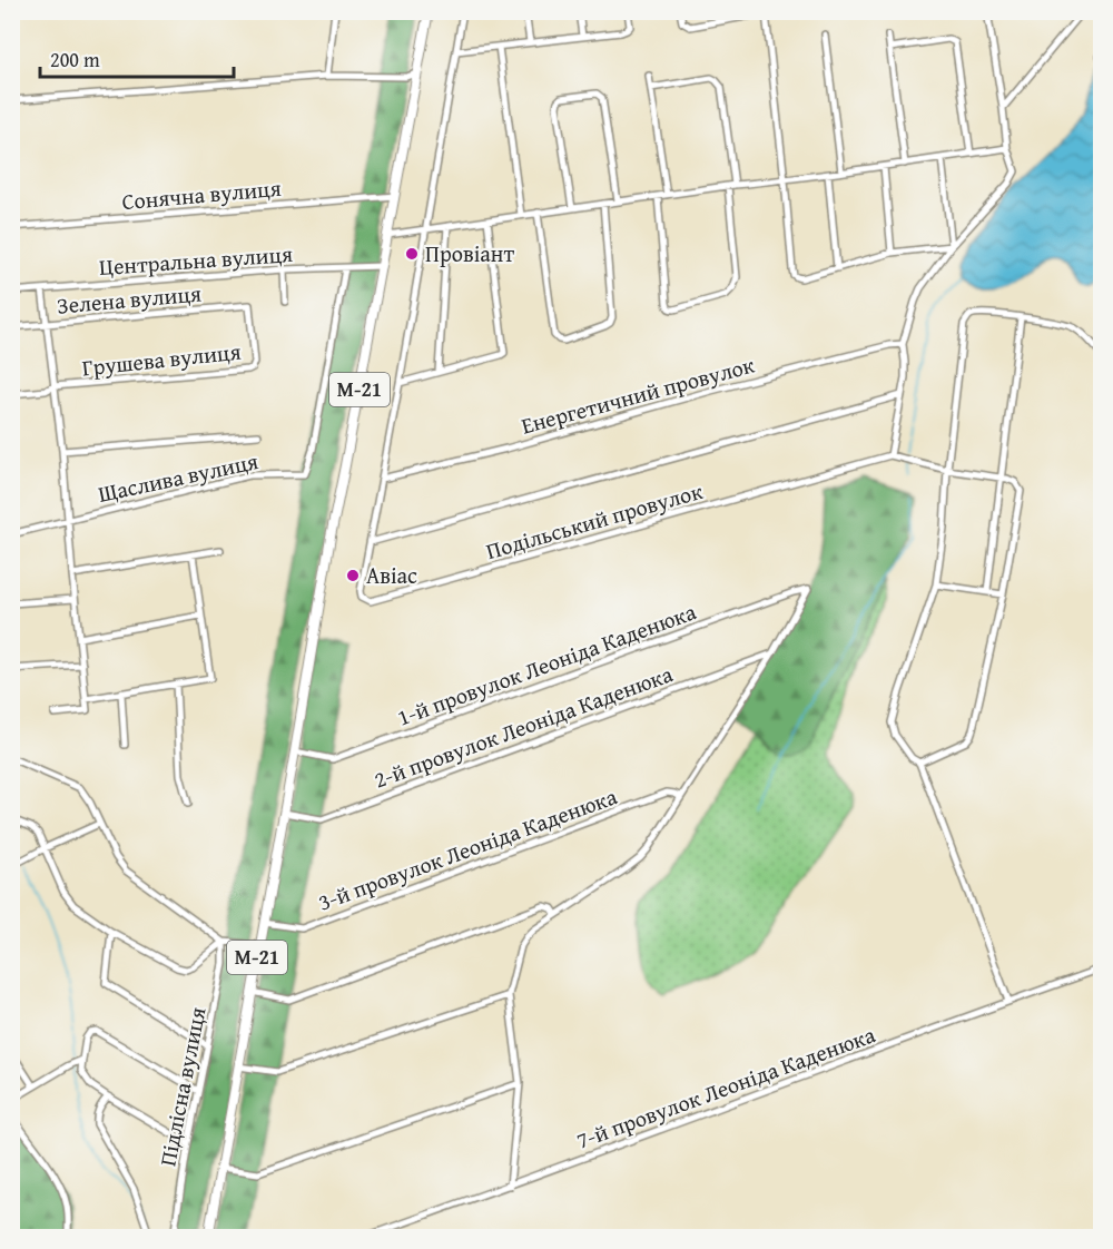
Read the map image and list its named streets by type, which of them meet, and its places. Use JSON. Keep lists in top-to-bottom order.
{
  "streets": {
    "highway": ["М-21"],
    "street": [
      "Сонячна вулиця",
      "Центральна вулиця",
      "Зелена вулиця",
      "Грушева вулиця",
      "Енергетичний провулок",
      "Щаслива вулиця",
      "Подільський провулок",
      "1-й провулок Леоніда Каденюка",
      "2-й провулок Леоніда Каденюка",
      "3-й провулок Леоніда Каденюка",
      "Підлісна вулиця",
      "7-й провулок Леоніда Каденюка"
    ]
  },
  "crossings": [
    ["Сонячна вулиця", "М-21"],
    ["Центральна вулиця", "М-21"],
    ["Центральна вулиця", "Щаслива вулиця"],
    ["Зелена вулиця", "Грушева вулиця"],
    ["М-21", "1-й провулок Леоніда Каденюка"],
    ["М-21", "2-й провулок Леоніда Каденюка"],
    ["М-21", "3-й провулок Леоніда Каденюка"],
    ["Енергетичний провулок", "Подільський провулок"],
    ["1-й провулок Леоніда Каденюка", "2-й провулок Леоніда Каденюка"]
  ],
  "places": ["Провіант", "Авіас"],
  "scale_bar": "200 m"
}
